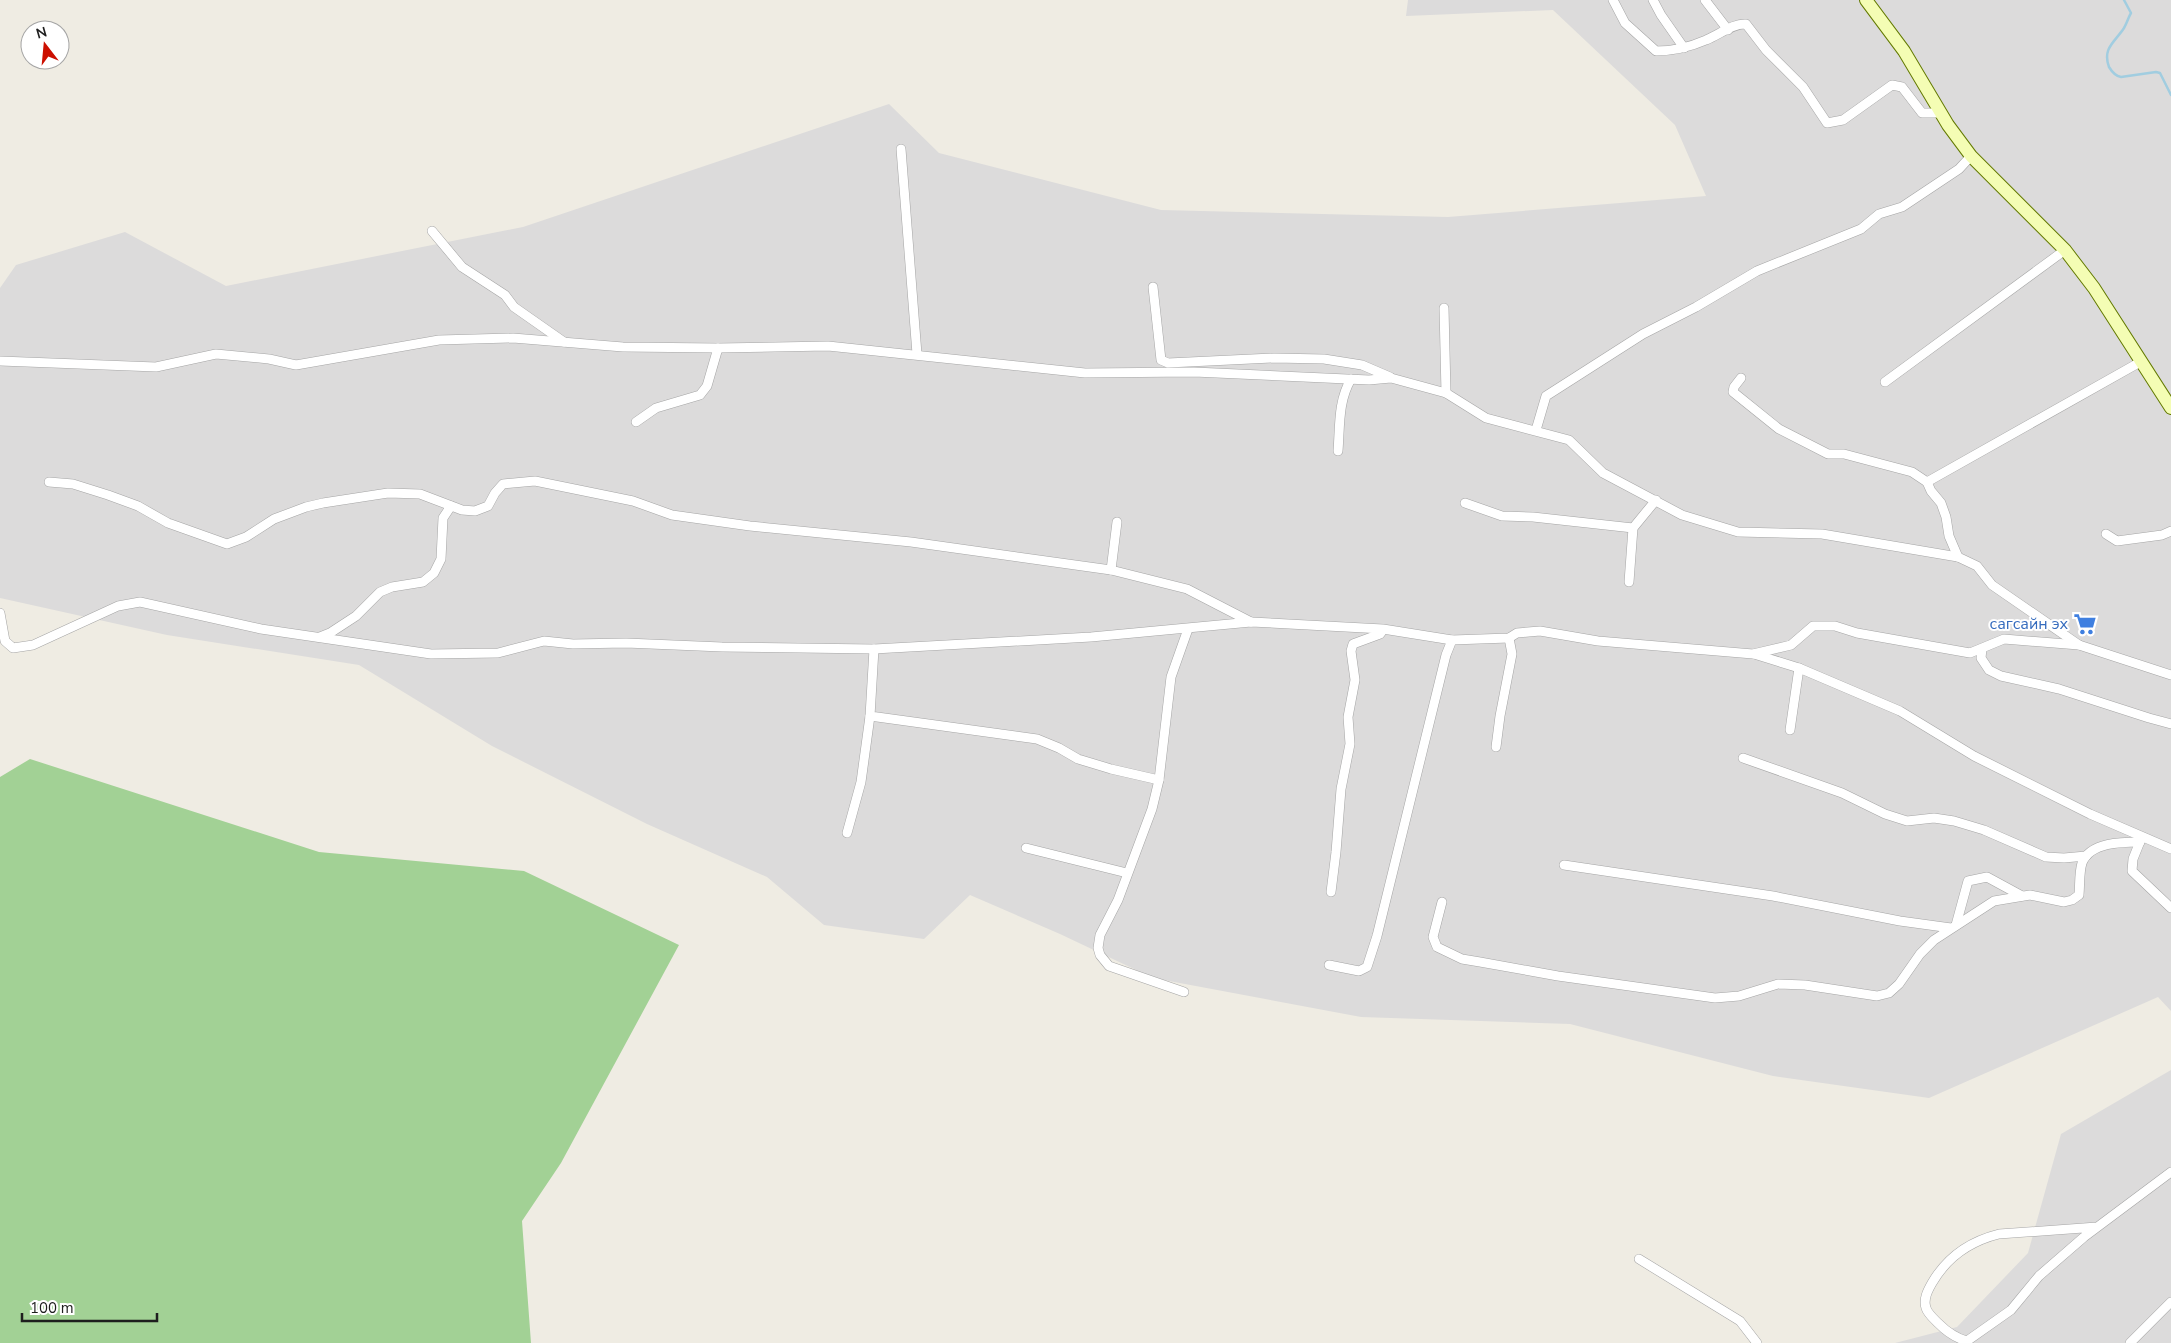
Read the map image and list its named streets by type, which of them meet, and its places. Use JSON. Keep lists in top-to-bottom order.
{
  "places": {
    "supermarket": ["сагсайн эх"]
  },
  "scale_bar": "100 m",
  "north": "top"
}
